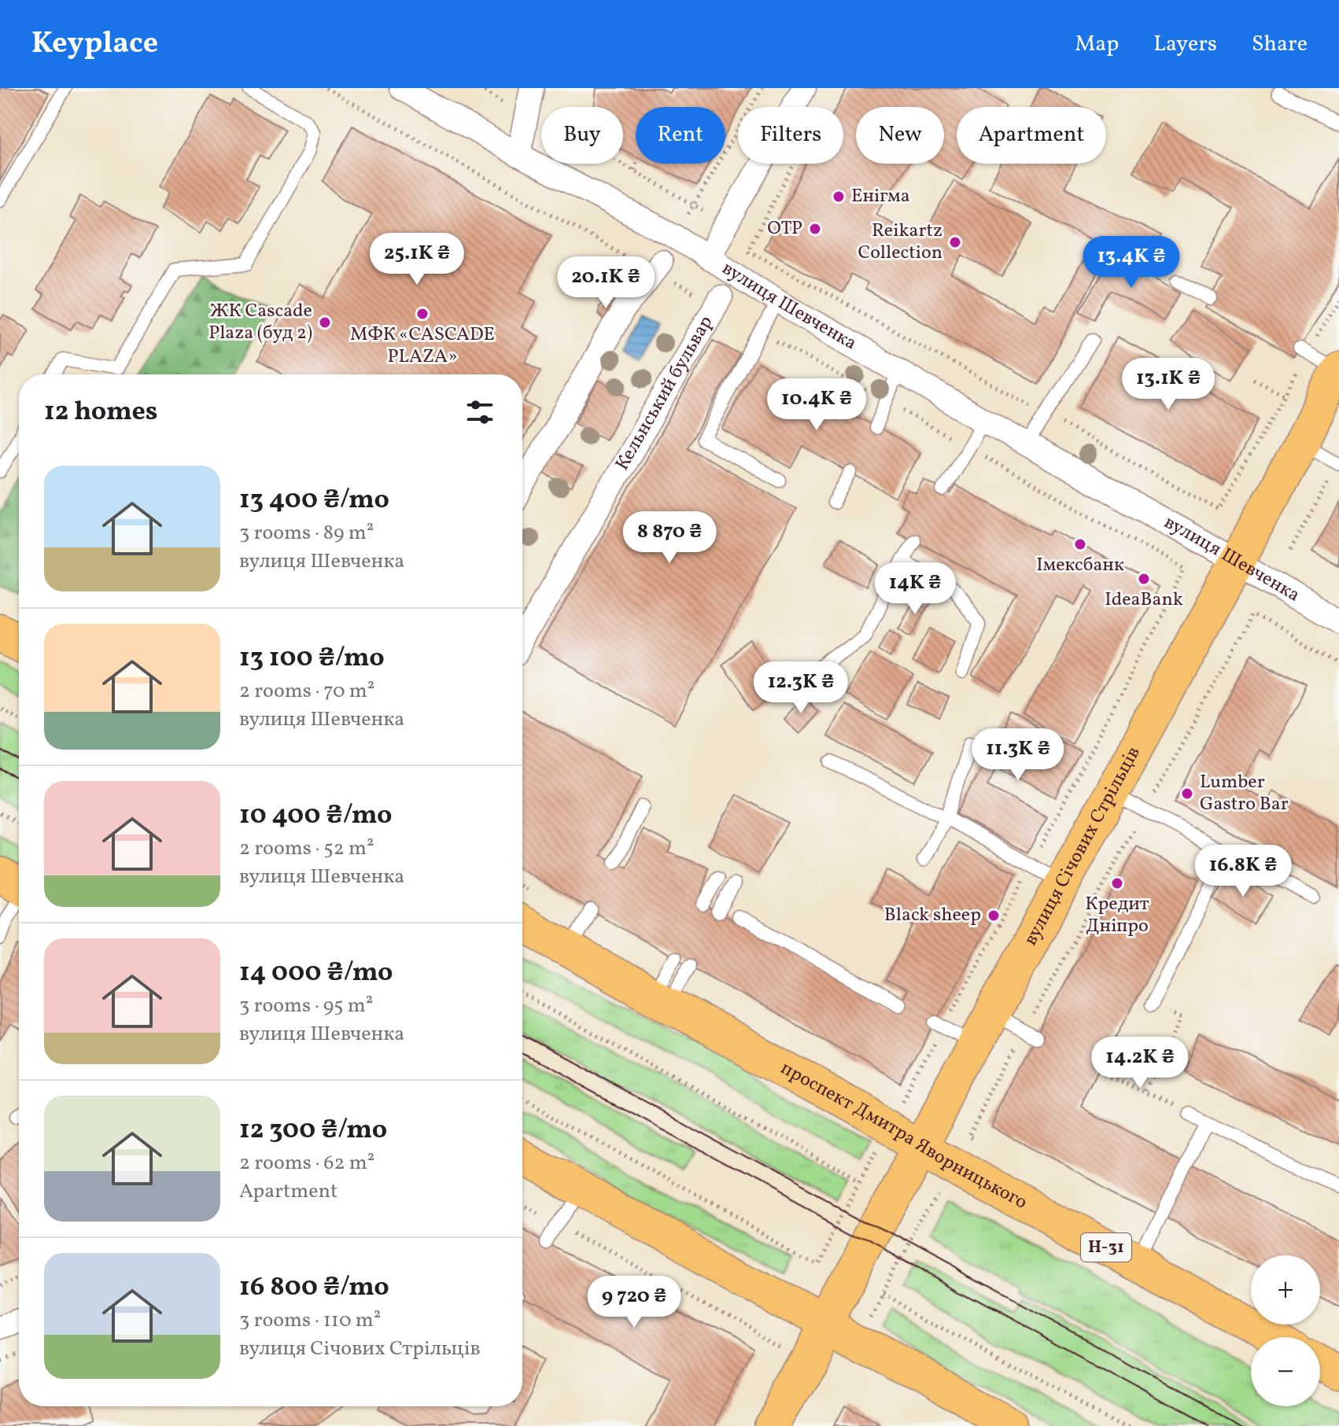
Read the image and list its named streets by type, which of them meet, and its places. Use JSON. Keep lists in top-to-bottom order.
{
  "streets": {
    "main road": ["вулиця Січових Стрільців", "проспект Дмитра Яворницького", "Н-31"],
    "street": ["вулиця Шевченка", "Кельнський бульвар"]
  },
  "crossings": [
    ["вулиця Шевченка", "вулиця Січових Стрільців"],
    ["вулиця Січових Стрільців", "проспект Дмитра Яворницького"]
  ],
  "places": [
    "Енігма",
    "OTP",
    "Reikartz Collection",
    "МФК «CASCADE PLAZA»",
    "ЖК Cascade Plaza (буд 2)",
    "Імексбанк",
    "IdeaBank",
    "Lumber Gastro Bar",
    "Кредит Дніпро",
    "Black sheep"
  ],
  "page": {
    "header": "Keyplace",
    "nav": ["Map", "Layers", "Share"],
    "chip": [
      "Buy",
      "Rent",
      "Filters",
      "New",
      "Apartment"
    ],
    "price": [
      "25.1K ₴",
      "13.4K ₴",
      "20.1K ₴",
      "13.1K ₴",
      "10.4K ₴",
      "8 870 ₴",
      "14K ₴",
      "12.3K ₴",
      "11.3K ₴",
      "16.8K ₴",
      "14.2K ₴",
      "9 720 ₴"
    ],
    "heading": "12 homes",
    "list": [
      {
        "name": "13 400 ₴/mo",
        "note": "3 rooms · 89 m² · вулиця Шевченка"
      },
      {
        "name": "13 100 ₴/mo",
        "note": "2 rooms · 70 m² · вулиця Шевченка"
      },
      {
        "name": "10 400 ₴/mo",
        "note": "2 rooms · 52 m² · вулиця Шевченка"
      },
      {
        "name": "14 000 ₴/mo",
        "note": "3 rooms · 95 m² · вулиця Шевченка"
      },
      {
        "name": "12 300 ₴/mo",
        "note": "2 rooms · 62 m² · Apartment"
      },
      {
        "name": "16 800 ₴/mo",
        "note": "3 rooms · 110 m² · вулиця Січових Стрільців"
      }
    ],
    "map_buttons": ["+", "−"]
  }
}
